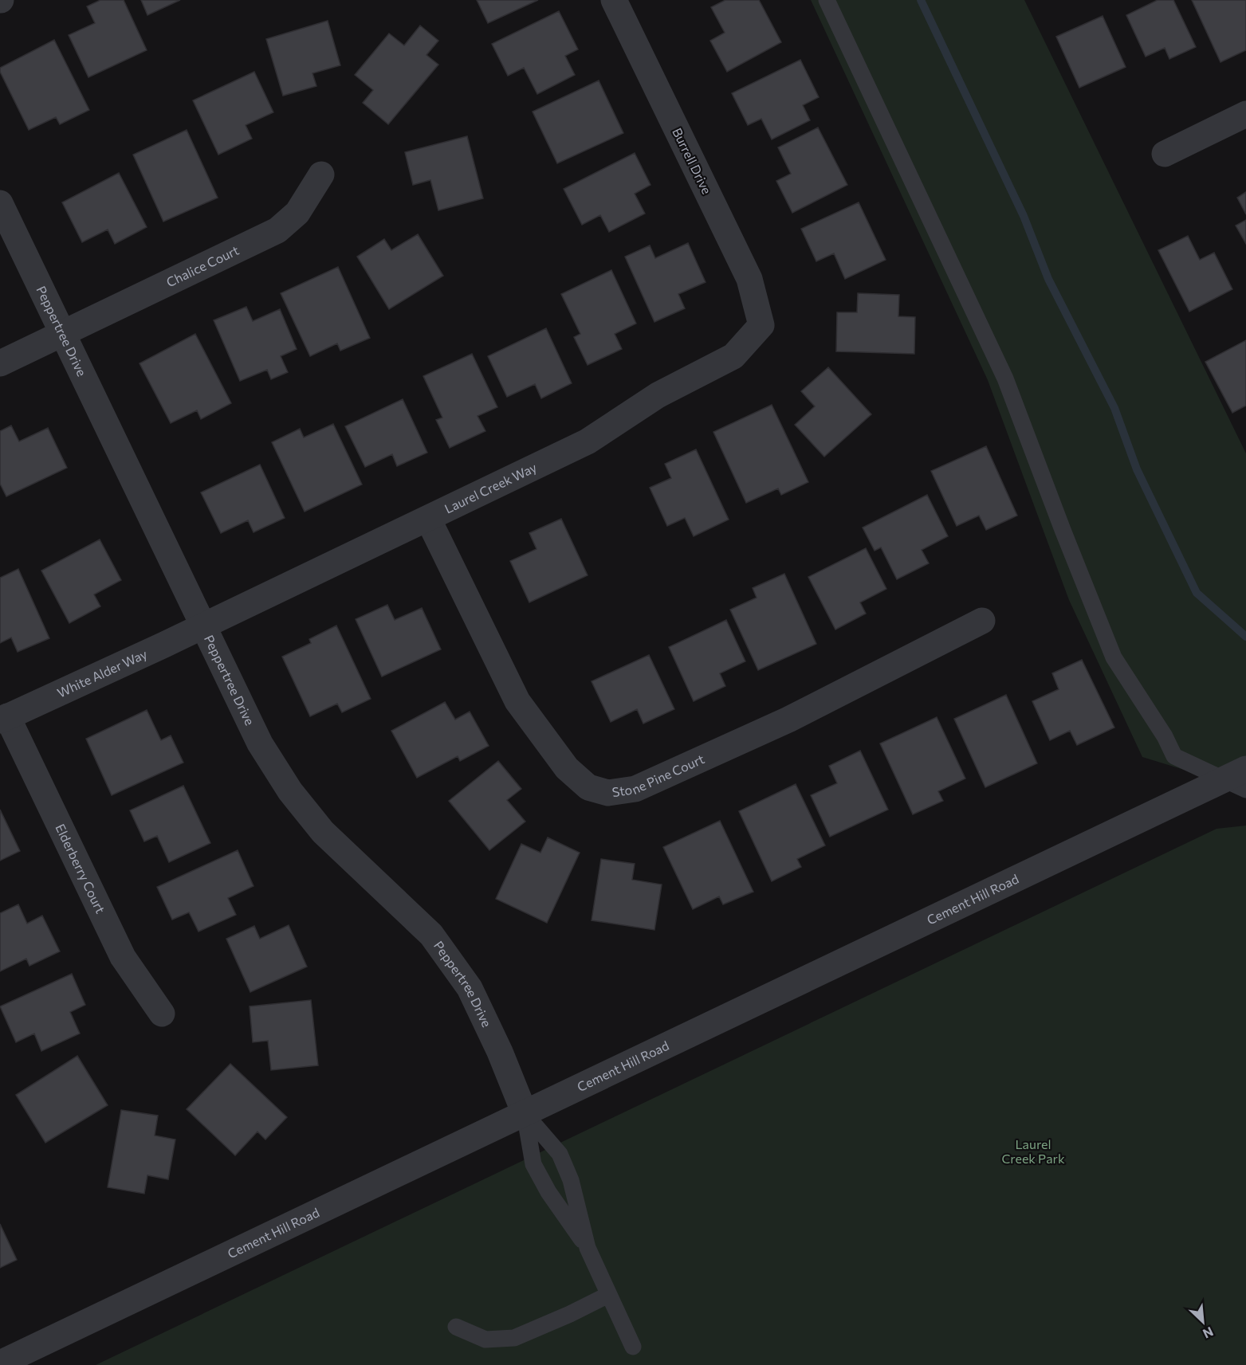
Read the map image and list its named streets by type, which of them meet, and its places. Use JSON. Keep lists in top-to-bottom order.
{
  "streets": {
    "street": [
      "Burrell Drive",
      "Chalice Court",
      "Peppertree Drive",
      "Laurel Creek Way",
      "White Alder Way",
      "Stone Pine Court",
      "Elderberry Court",
      "Cement Hill Road"
    ]
  },
  "crossings": [
    ["Burrell Drive", "Laurel Creek Way"],
    ["Chalice Court", "Peppertree Drive"],
    ["Peppertree Drive", "Laurel Creek Way"],
    ["Peppertree Drive", "White Alder Way"],
    ["Peppertree Drive", "Cement Hill Road"],
    ["Laurel Creek Way", "White Alder Way"],
    ["Laurel Creek Way", "Stone Pine Court"],
    ["White Alder Way", "Elderberry Court"]
  ],
  "parks": ["Laurel Creek Park"],
  "north": "bottom right"
}
